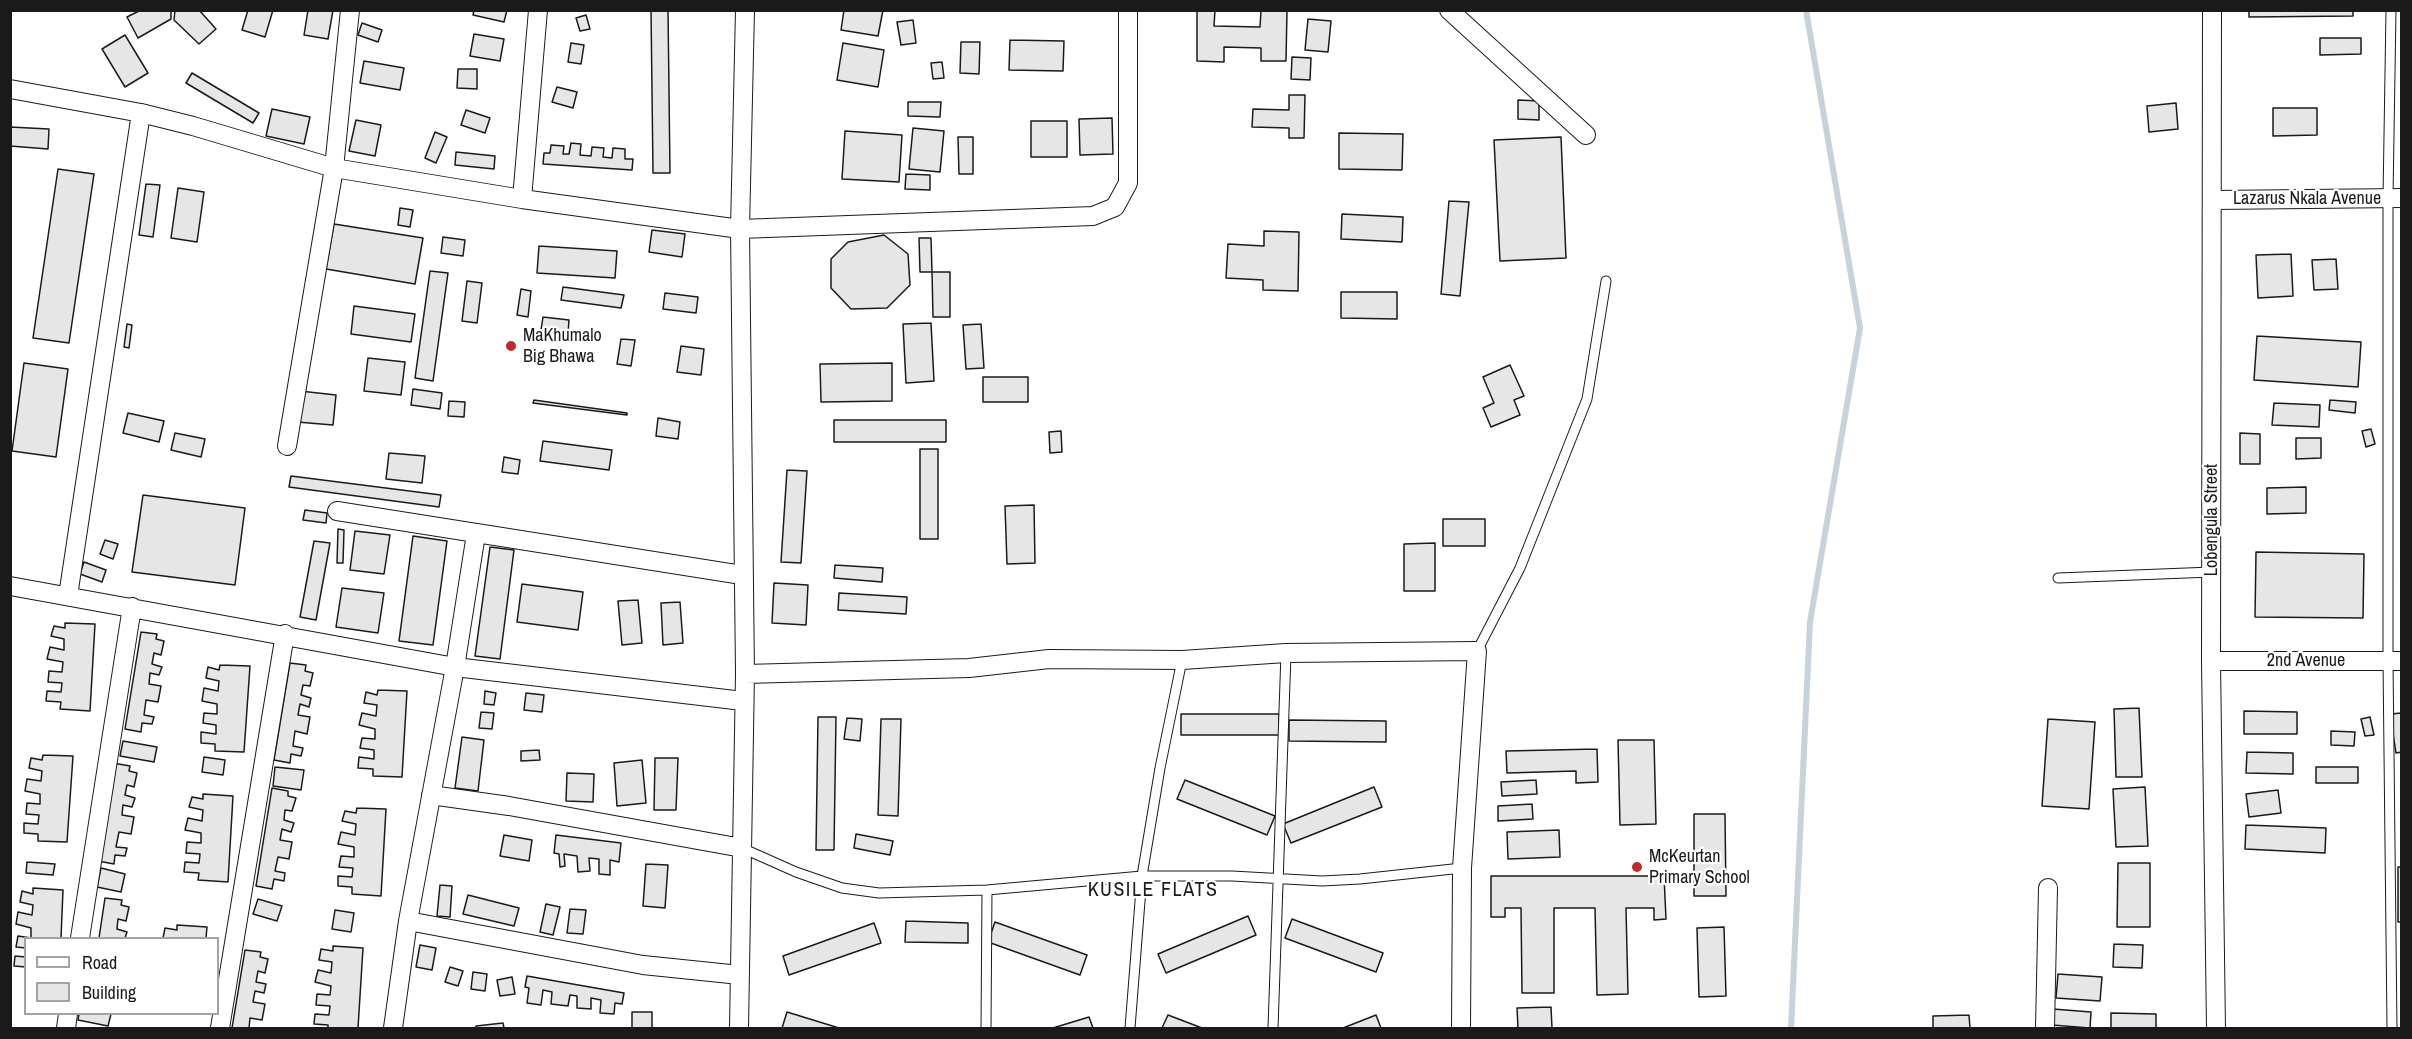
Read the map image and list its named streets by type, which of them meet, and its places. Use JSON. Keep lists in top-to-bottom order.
{
  "streets": {
    "street": ["Lazarus Nkala Avenue", "Lobengula Street", "2nd Avenue"]
  },
  "crossings": [
    ["Lazarus Nkala Avenue", "Lobengula Street"],
    ["Lobengula Street", "2nd Avenue"]
  ],
  "districts": ["KUSILE FLATS"],
  "places": ["MaKhumalo Big Bhawa", "McKeurtan Primary School"],
  "legend": ["Road", "Building"]
}
